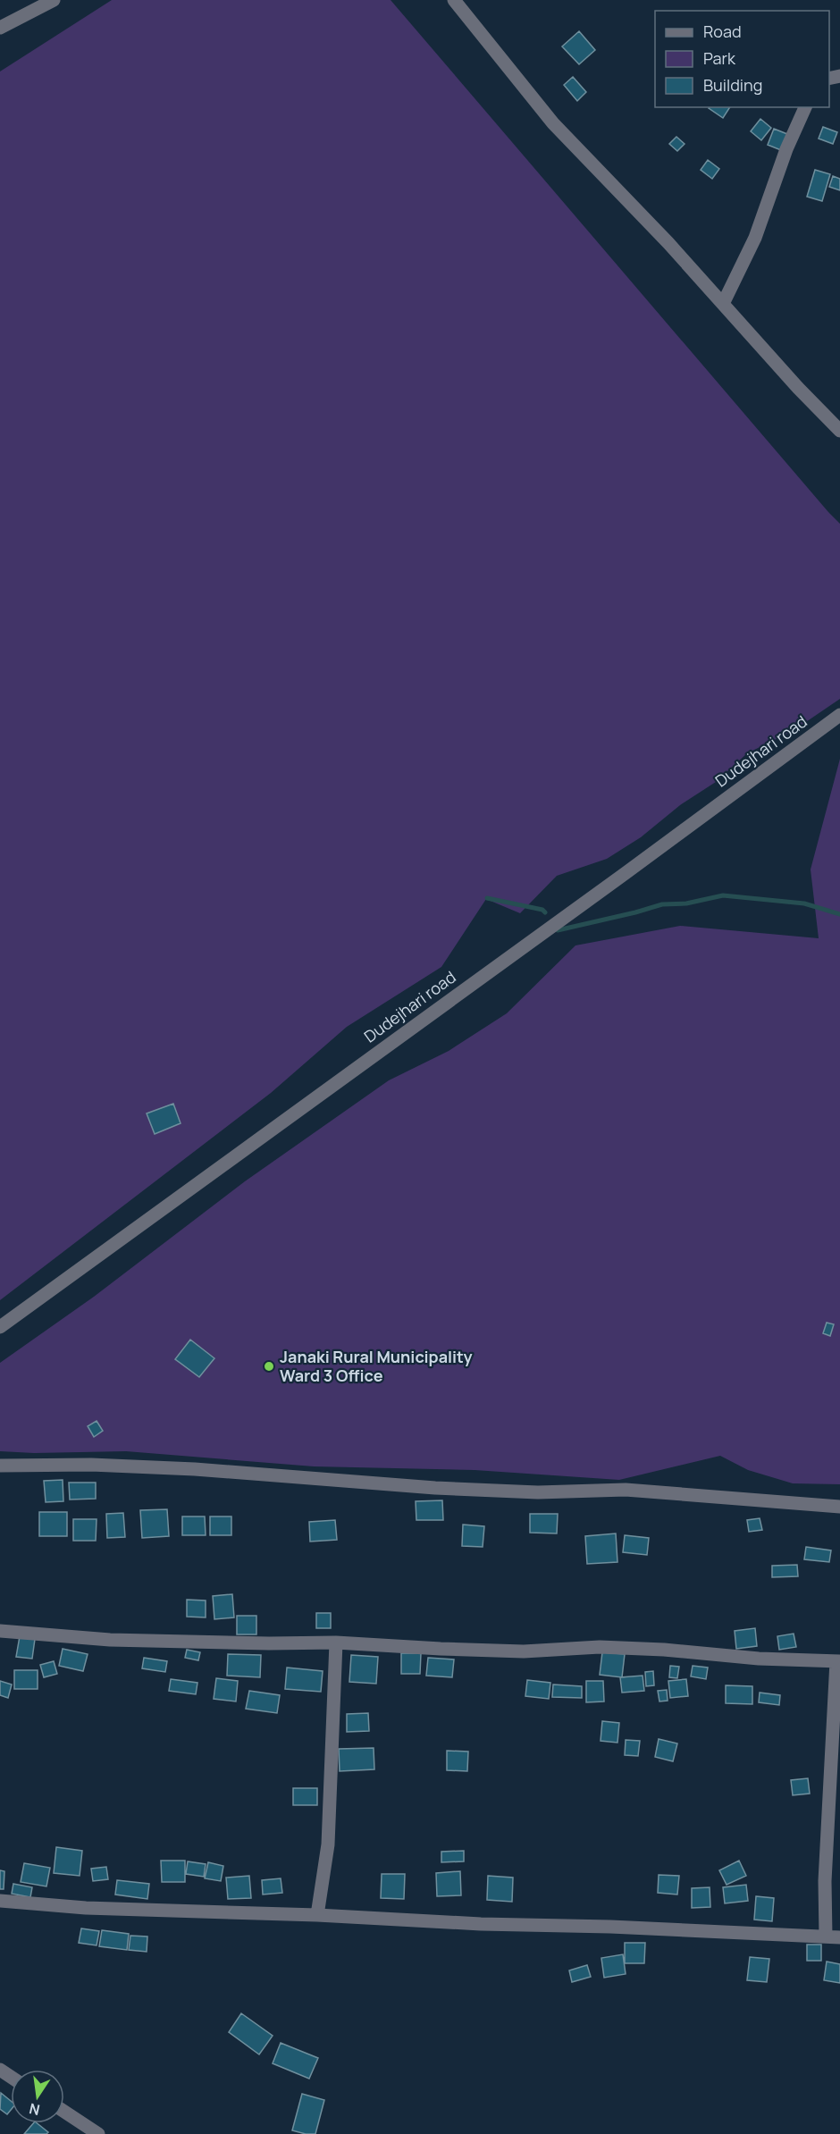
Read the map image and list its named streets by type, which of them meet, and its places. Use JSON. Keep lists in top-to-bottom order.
{
  "streets": {
    "street": ["Dudejhari road"]
  },
  "places": ["Janaki Rural Municipality Ward 3 Office"],
  "legend": ["Road", "Park", "Building"],
  "north": "bottom"
}
